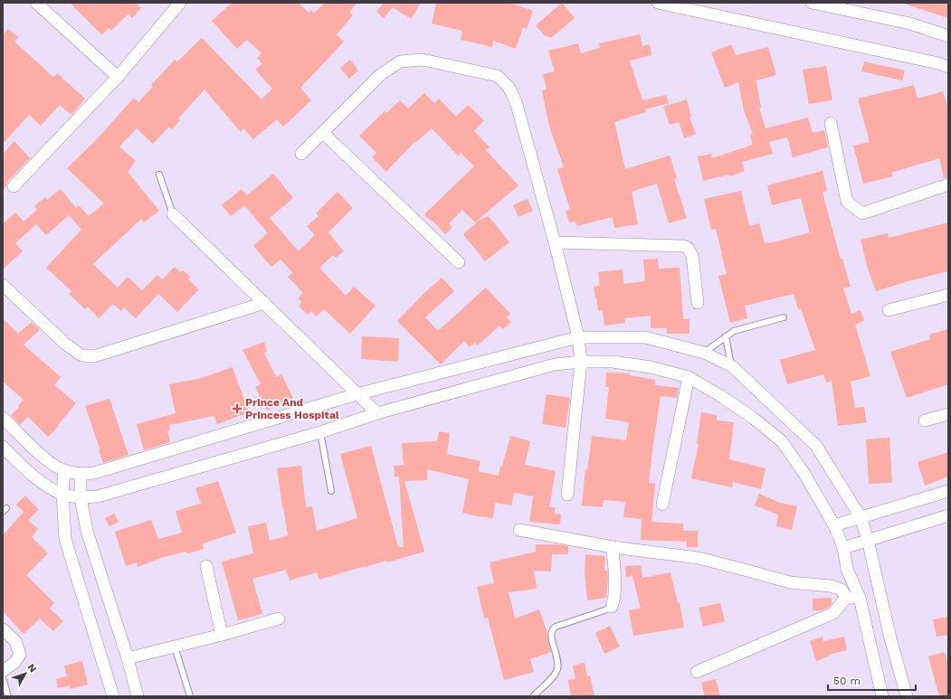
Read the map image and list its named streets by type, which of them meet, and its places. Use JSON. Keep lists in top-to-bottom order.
{
  "places": {
    "health": ["Prince And Princess Hospital"]
  },
  "scale_bar": "50 m",
  "north": "top right"
}
